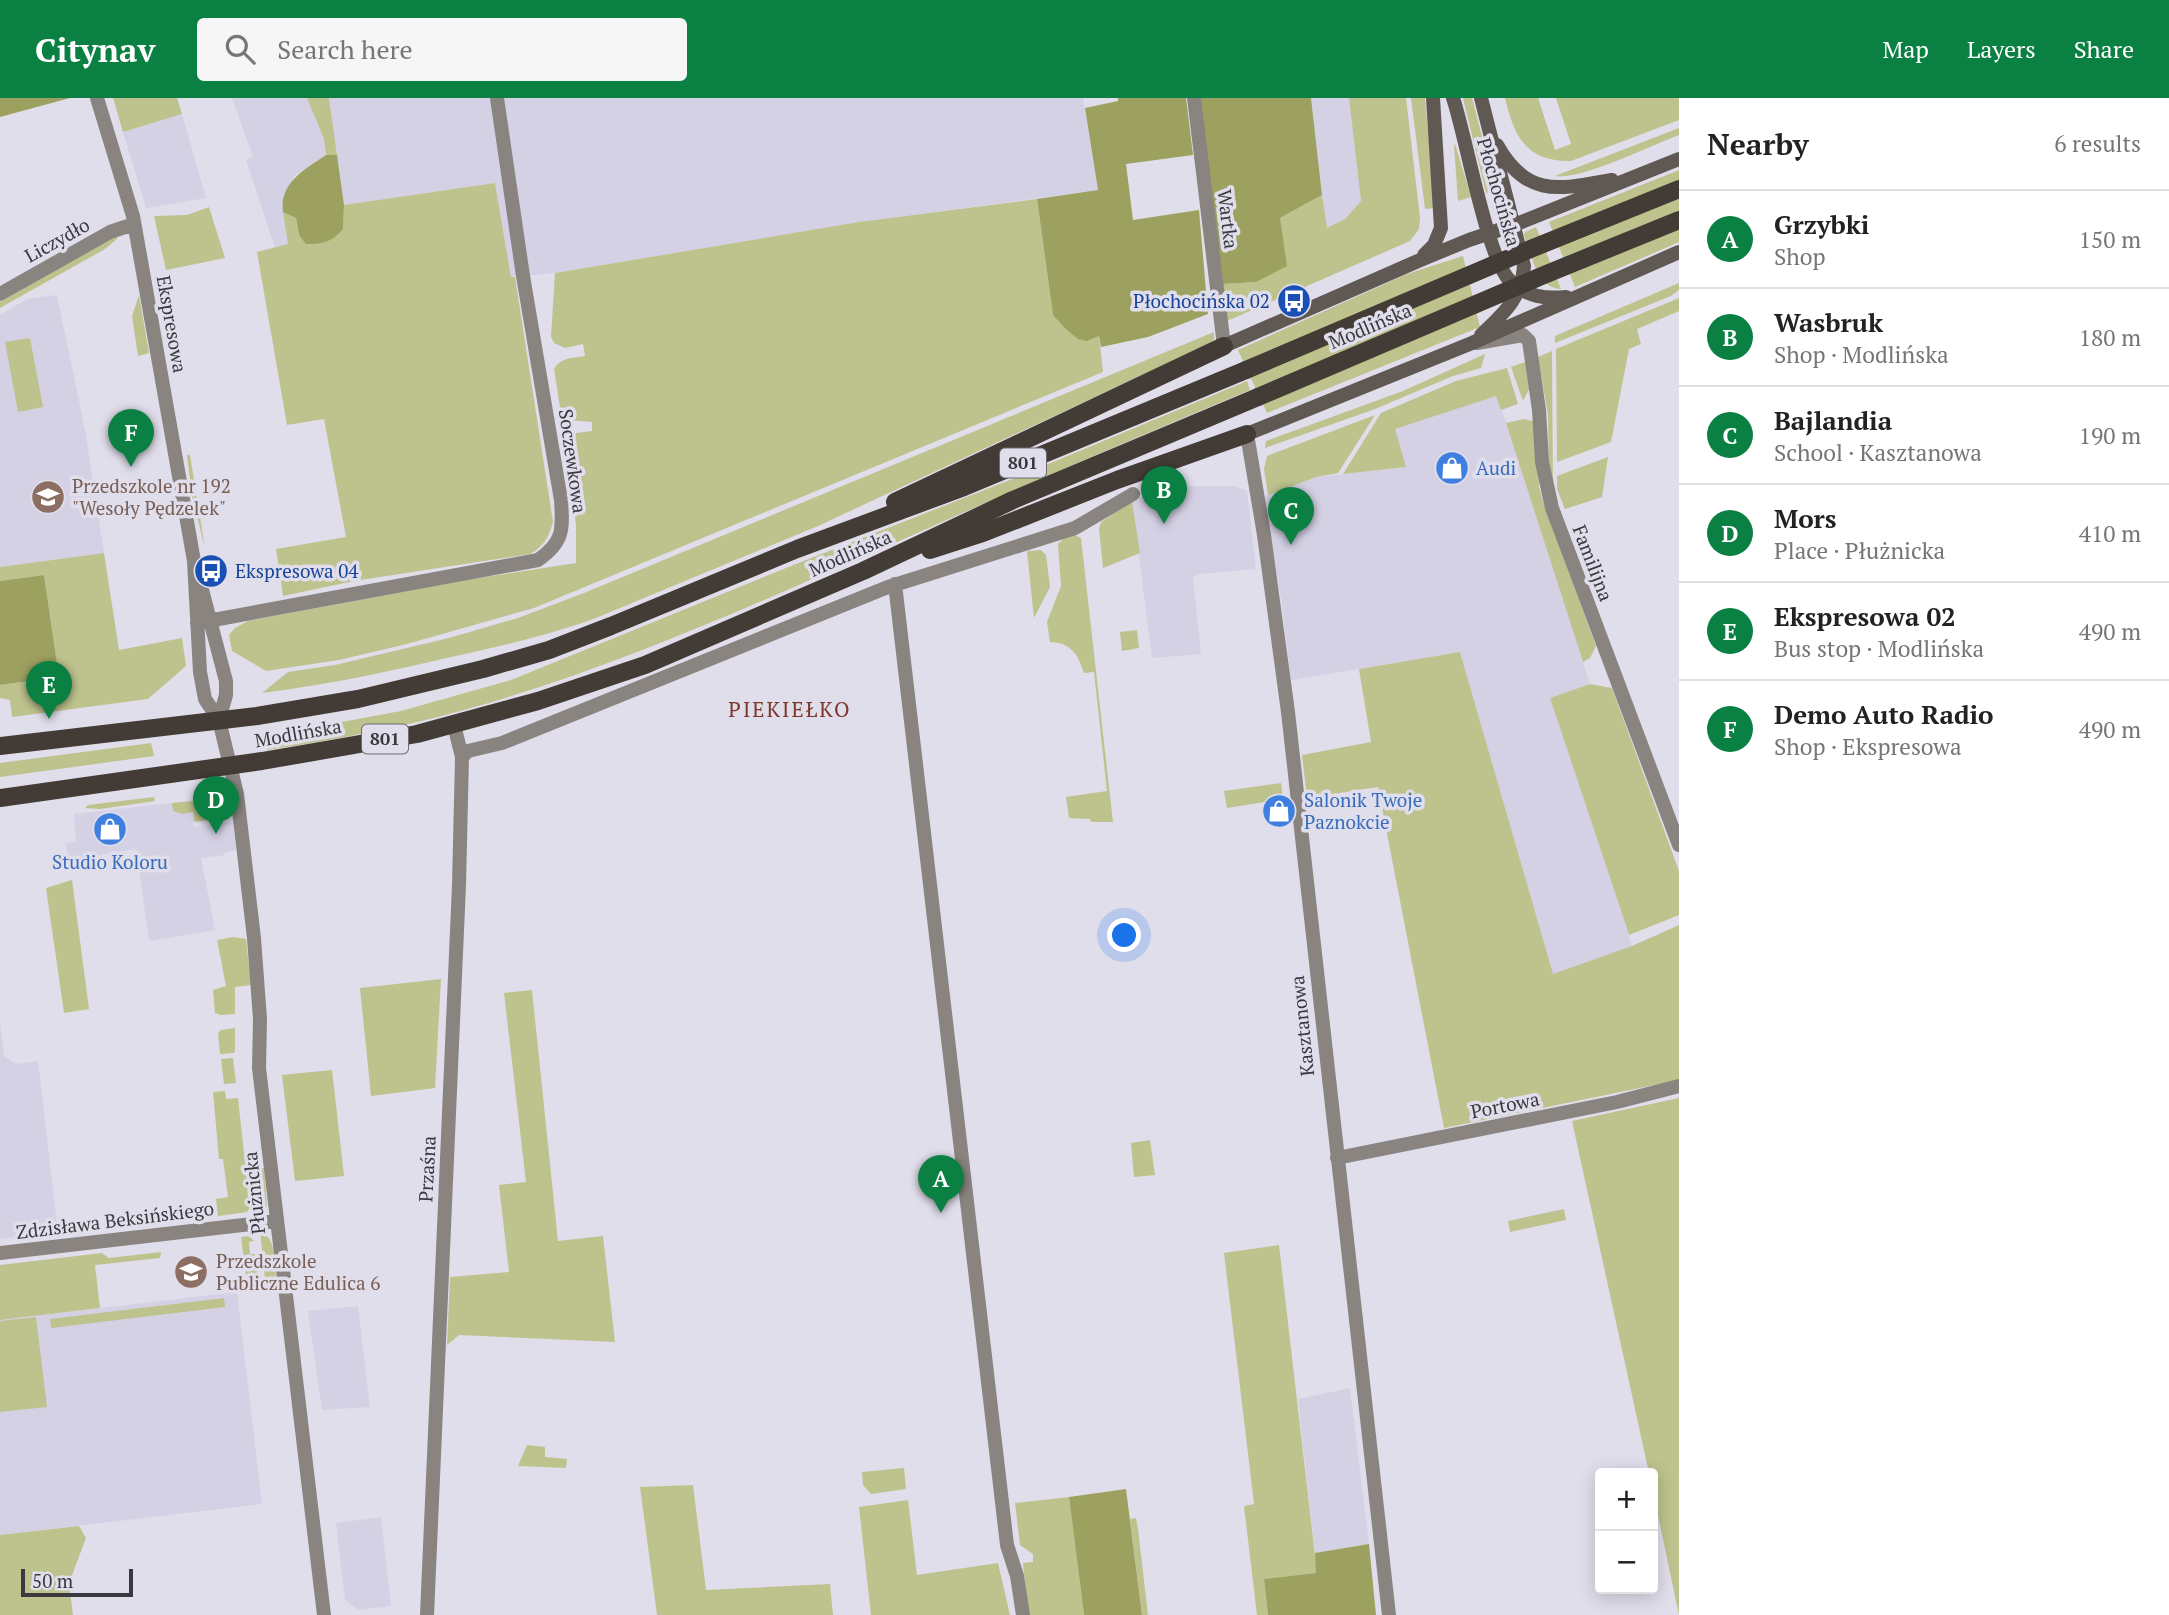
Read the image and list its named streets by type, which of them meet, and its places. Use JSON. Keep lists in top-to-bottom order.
{
  "streets": {
    "main road": ["Płochocińska", "Modlińska", "801"],
    "street": [
      "Wartka",
      "Liczydło",
      "Ekspresowa",
      "Soczewkowa",
      "Familijna",
      "Kasztanowa",
      "Portowa",
      "Przaśna",
      "Płużnicka",
      "Zdzisława Beksińskiego"
    ]
  },
  "crossings": [
    ["Płochocińska", "Modlińska"],
    ["Wartka", "Modlińska"],
    ["Liczydło", "Ekspresowa"],
    ["Ekspresowa", "Modlińska"],
    ["Ekspresowa", "Soczewkowa"],
    ["Ekspresowa", "Płużnicka"],
    ["Modlińska", "Przaśna"],
    ["Modlińska", "Płużnicka"],
    ["Kasztanowa", "Portowa"],
    ["Płużnicka", "Zdzisława Beksińskiego"]
  ],
  "districts": ["PIEKIEŁKO"],
  "places": {
    "bus stop": ["Płochocińska 02", "Ekspresowa 04"],
    "shop": ["Audi", "Salonik Twoje Paznokcie", "Studio Koloru"],
    "school or university": ["Przedszkole nr 192 \"Wesoły Pędzelek\"", "Przedszkole Publiczne Edulica 6"]
  },
  "scale_bar": "50 m",
  "page": {
    "header": "Citynav",
    "search": "Search here",
    "nav": ["Map", "Layers", "Share"],
    "heading": ["Nearby", "6 results"],
    "list": [
      {
        "mark": "A",
        "name": "Grzybki",
        "note": "Shop",
        "value": "150 m"
      },
      {
        "mark": "B",
        "name": "Wasbruk",
        "note": "Shop · Modlińska",
        "value": "180 m"
      },
      {
        "mark": "C",
        "name": "Bajlandia",
        "note": "School · Kasztanowa",
        "value": "190 m"
      },
      {
        "mark": "D",
        "name": "Mors",
        "note": "Place · Płużnicka",
        "value": "410 m"
      },
      {
        "mark": "E",
        "name": "Ekspresowa 02",
        "note": "Bus stop · Modlińska",
        "value": "490 m"
      },
      {
        "mark": "F",
        "name": "Demo Auto Radio",
        "note": "Shop · Ekspresowa",
        "value": "490 m"
      }
    ],
    "pins": [
      "F",
      "B",
      "C",
      "E",
      "D",
      "A"
    ],
    "map_buttons": ["+", "−"],
    "scale": "50 m"
  }
}
